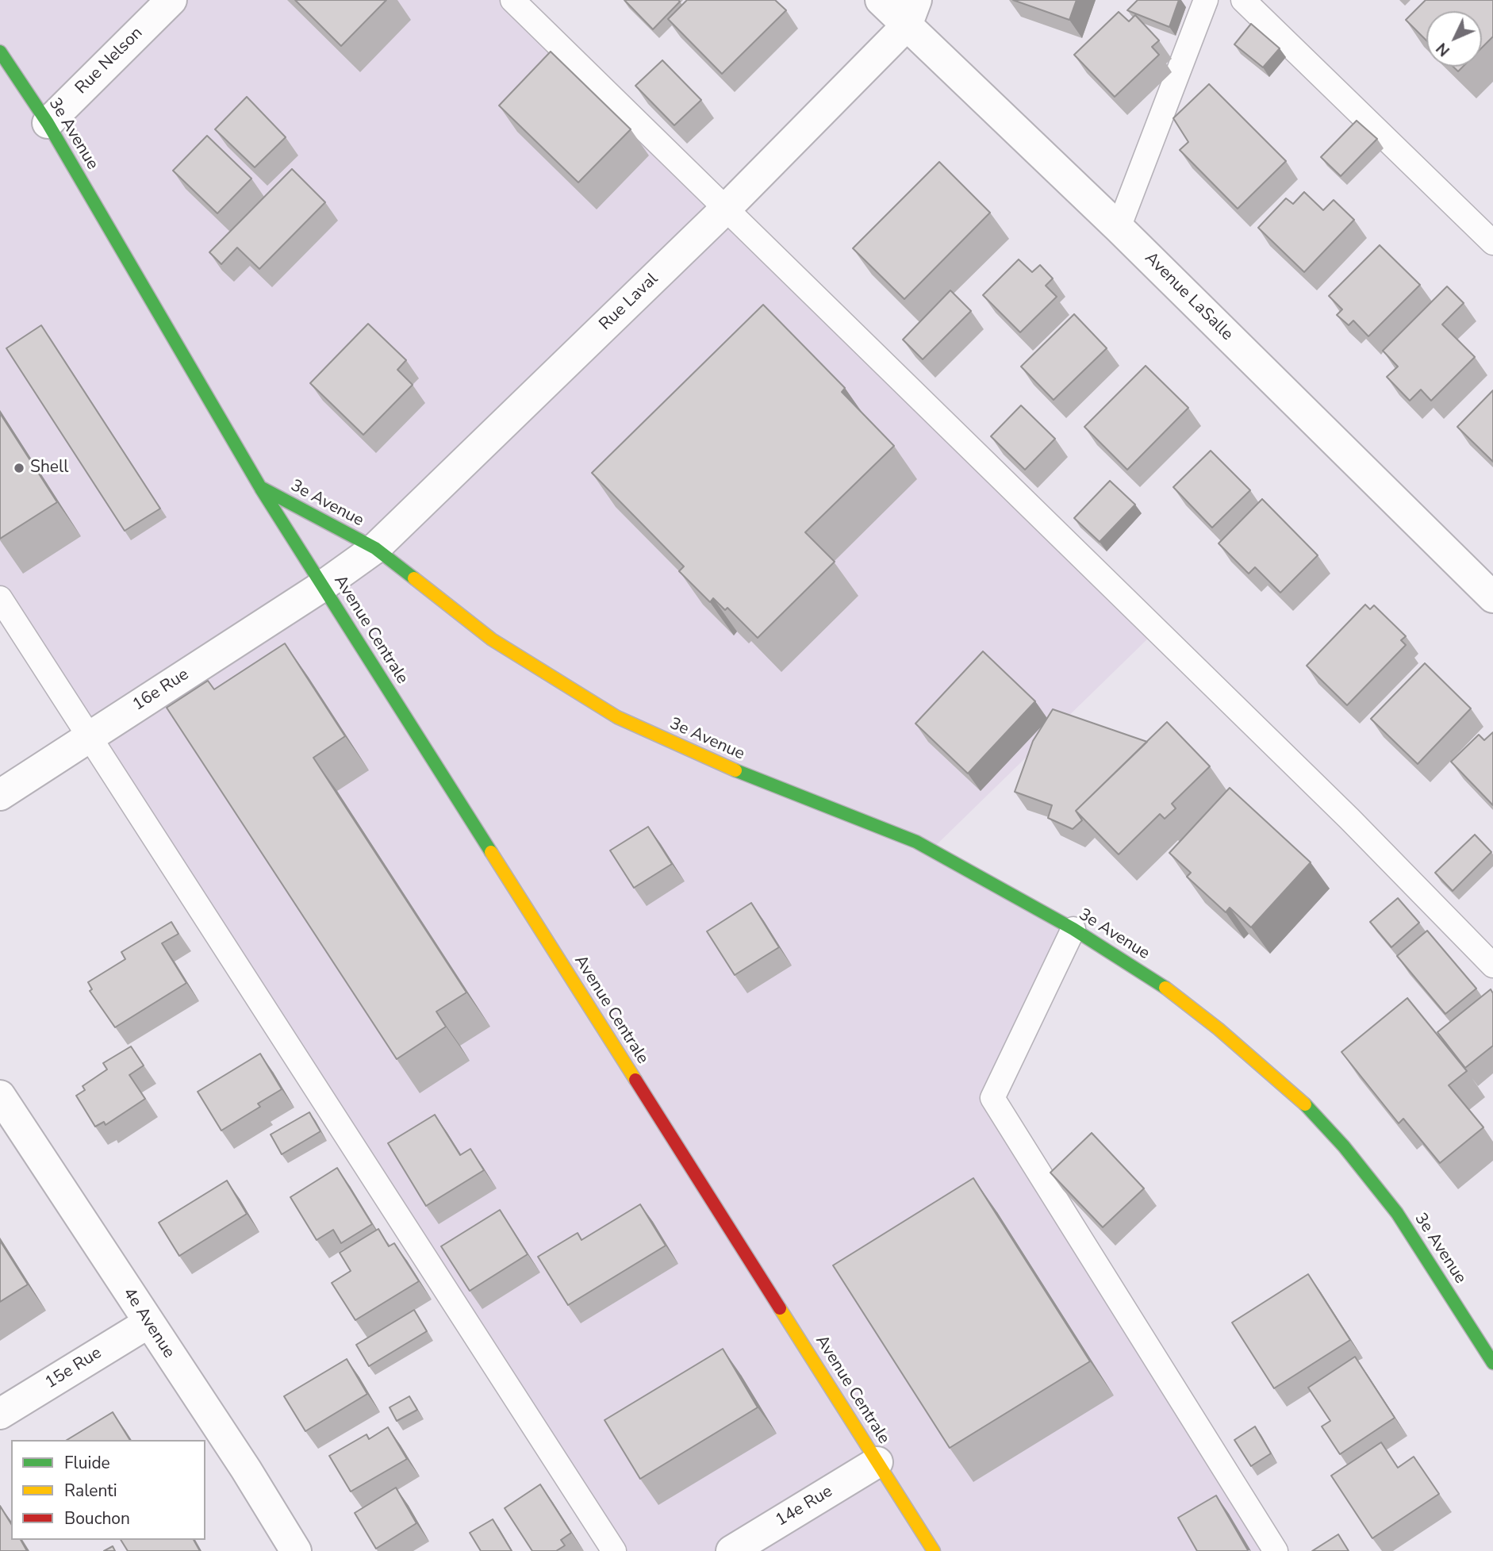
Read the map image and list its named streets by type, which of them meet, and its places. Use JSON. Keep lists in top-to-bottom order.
{
  "streets": {
    "main road": ["3e Avenue", "Avenue Centrale"],
    "street": [
      "Rue Nelson",
      "Avenue LaSalle",
      "Rue Laval",
      "16e Rue",
      "4e Avenue",
      "15e Rue",
      "14e Rue"
    ]
  },
  "crossings": [
    ["Rue Nelson", "3e Avenue"],
    ["3e Avenue", "Rue Laval"],
    ["3e Avenue", "Avenue Centrale"],
    ["Avenue LaSalle", "Rue Laval"],
    ["Rue Laval", "Avenue Centrale"],
    ["Rue Laval", "16e Rue"],
    ["Avenue Centrale", "16e Rue"],
    ["Avenue Centrale", "14e Rue"],
    ["4e Avenue", "15e Rue"]
  ],
  "places": ["Shell"],
  "legend": ["Fluide", "Ralenti", "Bouchon"],
  "north": "bottom left"
}
